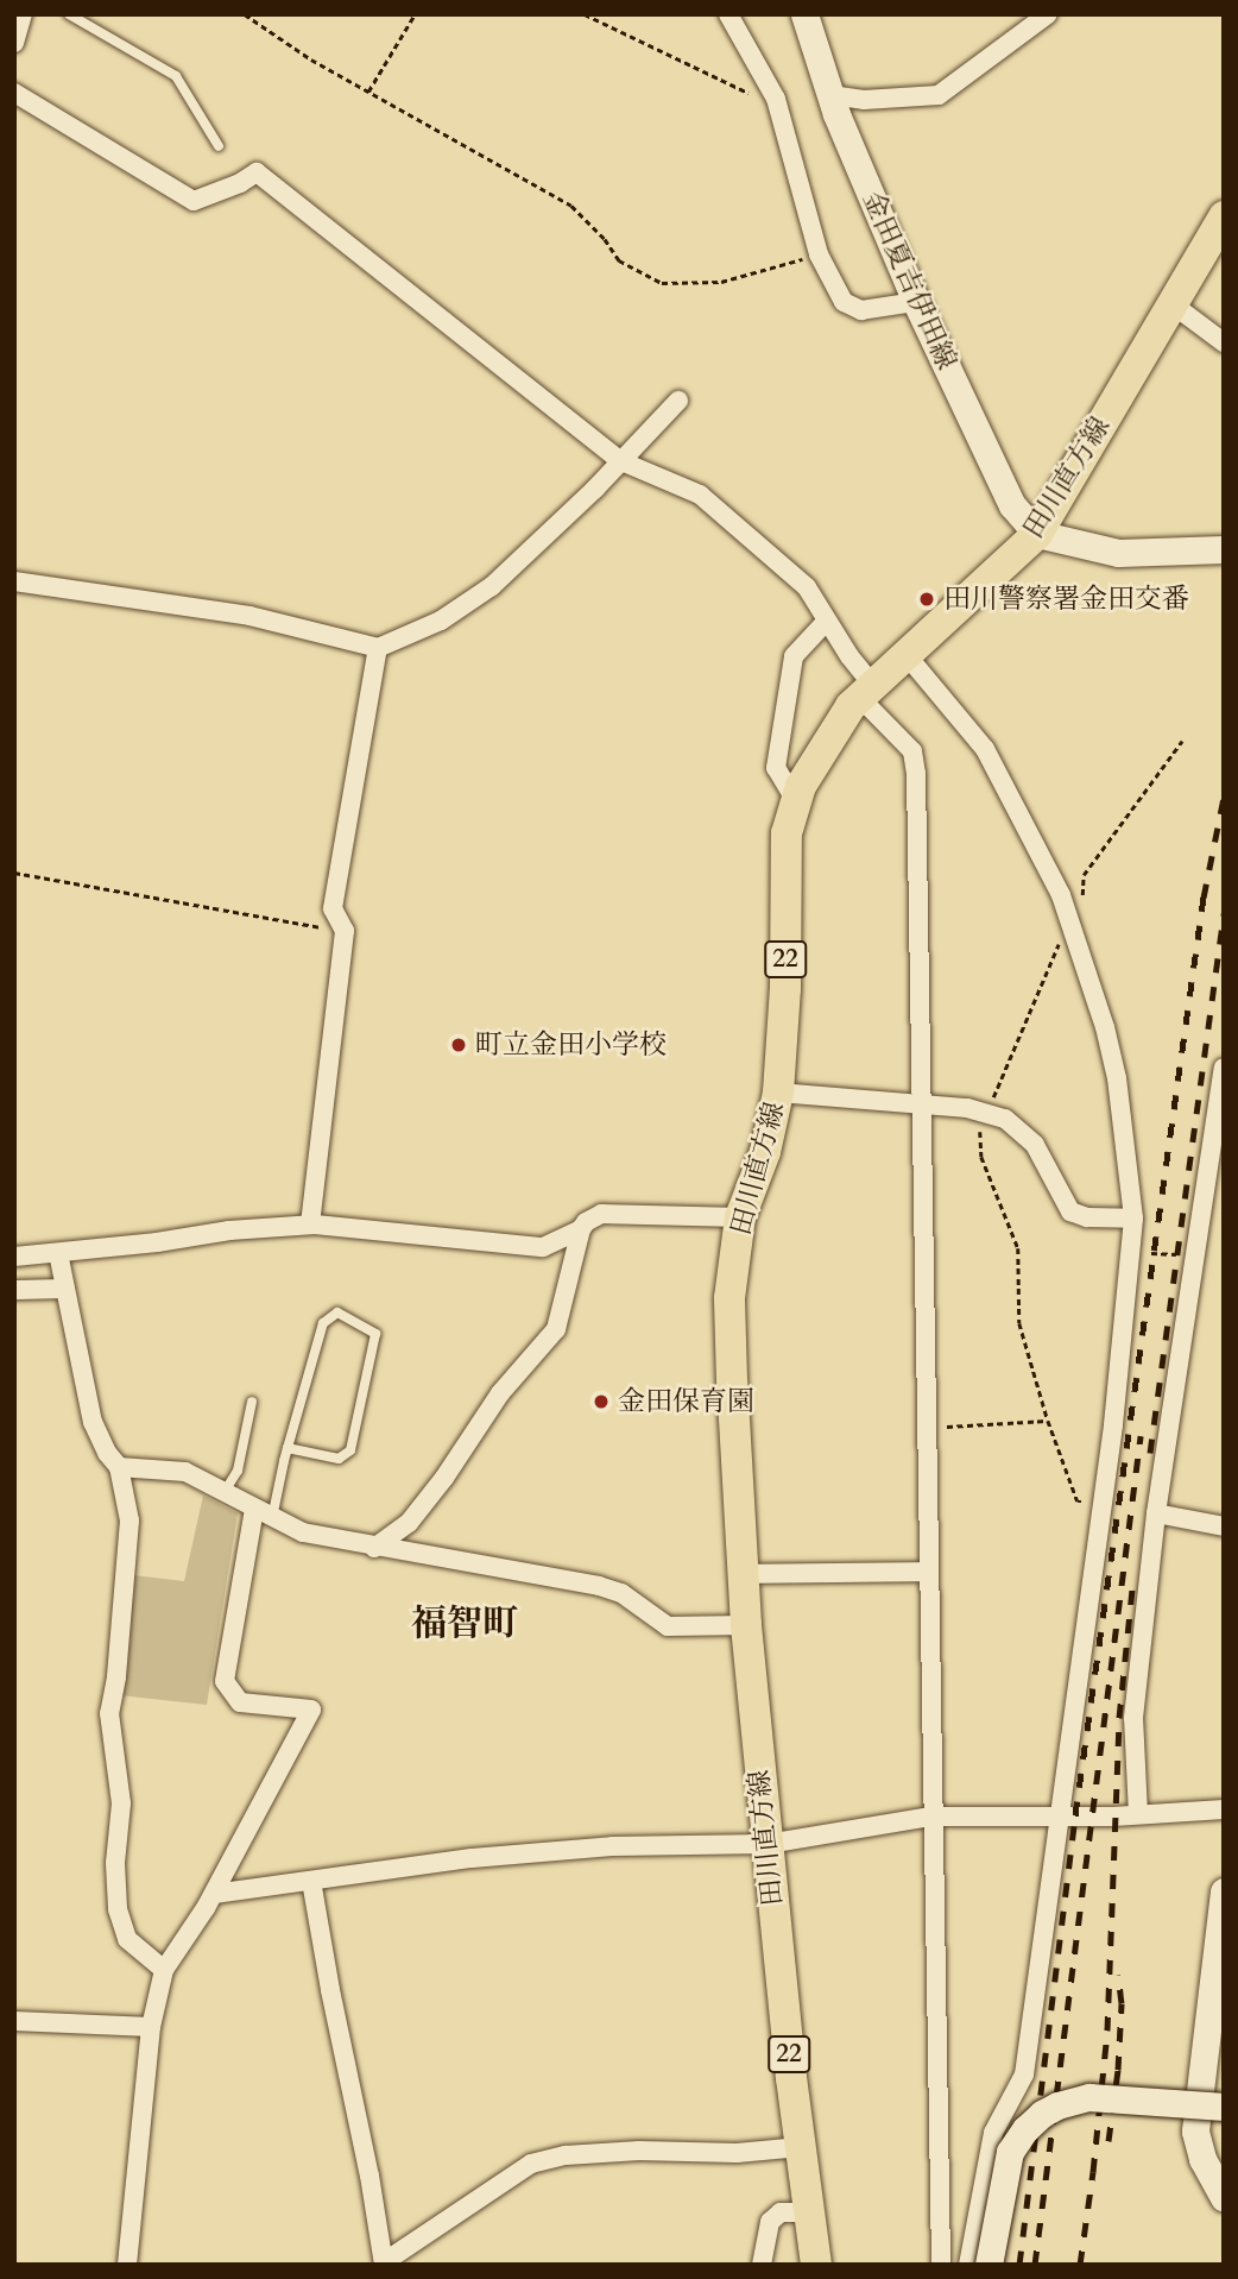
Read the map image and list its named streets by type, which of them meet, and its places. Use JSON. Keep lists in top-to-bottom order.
{
  "streets": {
    "main road": ["金田夏吉伊田線", "田川直方線", "22"]
  },
  "crossings": [
    ["金田夏吉伊田線", "田川直方線"]
  ],
  "districts": ["福智町"],
  "places": ["田川警察署金田交番", "町立金田小学校", "金田保育園"]
}
